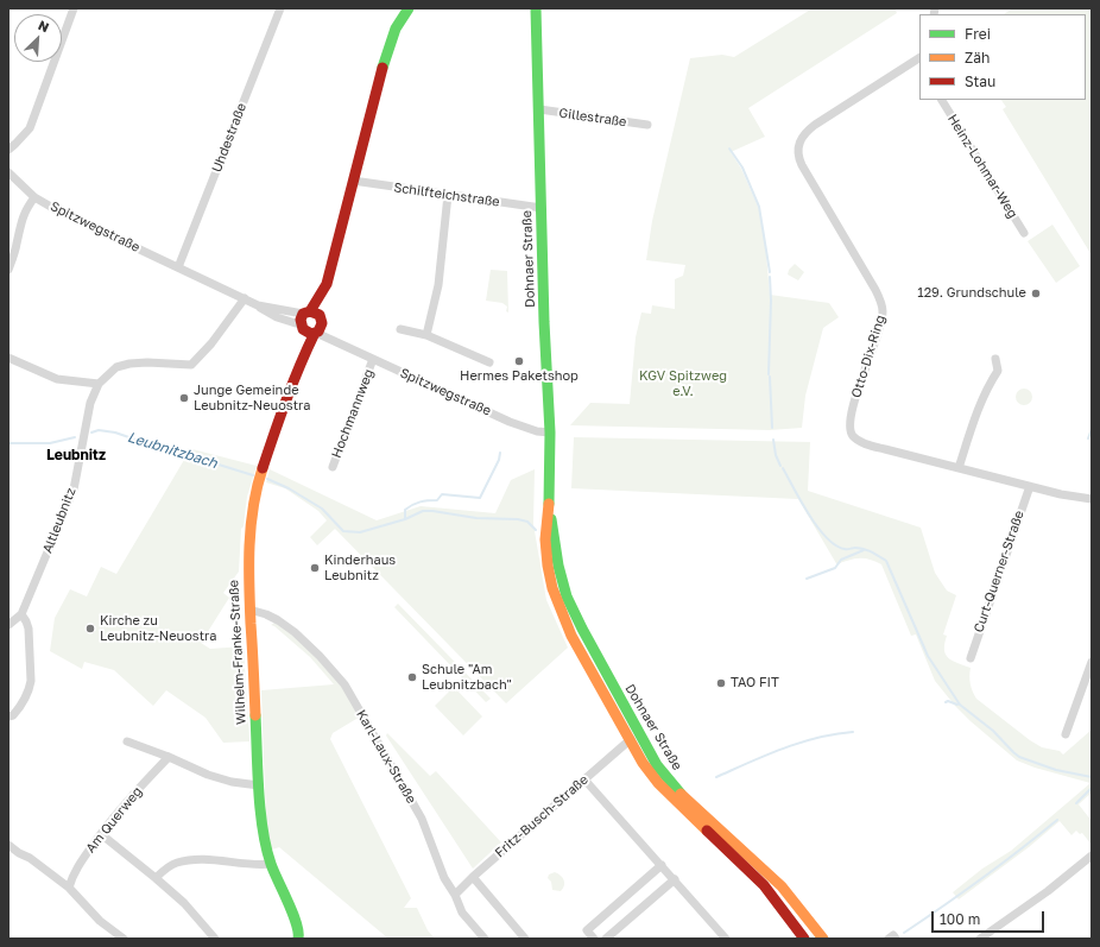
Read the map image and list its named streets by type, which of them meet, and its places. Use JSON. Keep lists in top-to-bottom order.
{
  "streets": {
    "main road": ["Dohnaer Straße", "Wilhelm-Franke-Straße"],
    "street": [
      "Gillestraße",
      "Uhdestraße",
      "Heinz-Lohmar-Weg",
      "Schilfteichstraße",
      "Spitzwegstraße",
      "Otto-Dix-Ring",
      "Hochmannweg",
      "Altleubnitz",
      "Curt-Querner-Straße",
      "Karl-Laux-Straße",
      "Fritz-Busch-Straße",
      "Am Querweg"
    ]
  },
  "crossings": [
    ["Gillestraße", "Dohnaer Straße"],
    ["Uhdestraße", "Spitzwegstraße"],
    ["Schilfteichstraße", "Dohnaer Straße"],
    ["Schilfteichstraße", "Wilhelm-Franke-Straße"],
    ["Spitzwegstraße", "Dohnaer Straße"],
    ["Spitzwegstraße", "Hochmannweg"],
    ["Spitzwegstraße", "Altleubnitz"],
    ["Spitzwegstraße", "Wilhelm-Franke-Straße"],
    ["Dohnaer Straße", "Fritz-Busch-Straße"],
    ["Otto-Dix-Ring", "Curt-Querner-Straße"],
    ["Wilhelm-Franke-Straße", "Karl-Laux-Straße"],
    ["Karl-Laux-Straße", "Fritz-Busch-Straße"]
  ],
  "districts": ["Leubnitz"],
  "water": ["Leubnitzbach"],
  "parks": ["KGV Spitzweg e.V."],
  "places": [
    "129. Grundschule",
    "Hermes Paketshop",
    "Junge Gemeinde Leubnitz-Neuostra",
    "Kinderhaus Leubnitz",
    "Kirche zu Leubnitz-Neuostra",
    "Schule \"Am Leubnitzbach\"",
    "TAO FIT"
  ],
  "legend": ["Frei", "Zäh", "Stau"],
  "scale_bar": "100 m",
  "north": "top right"
}
